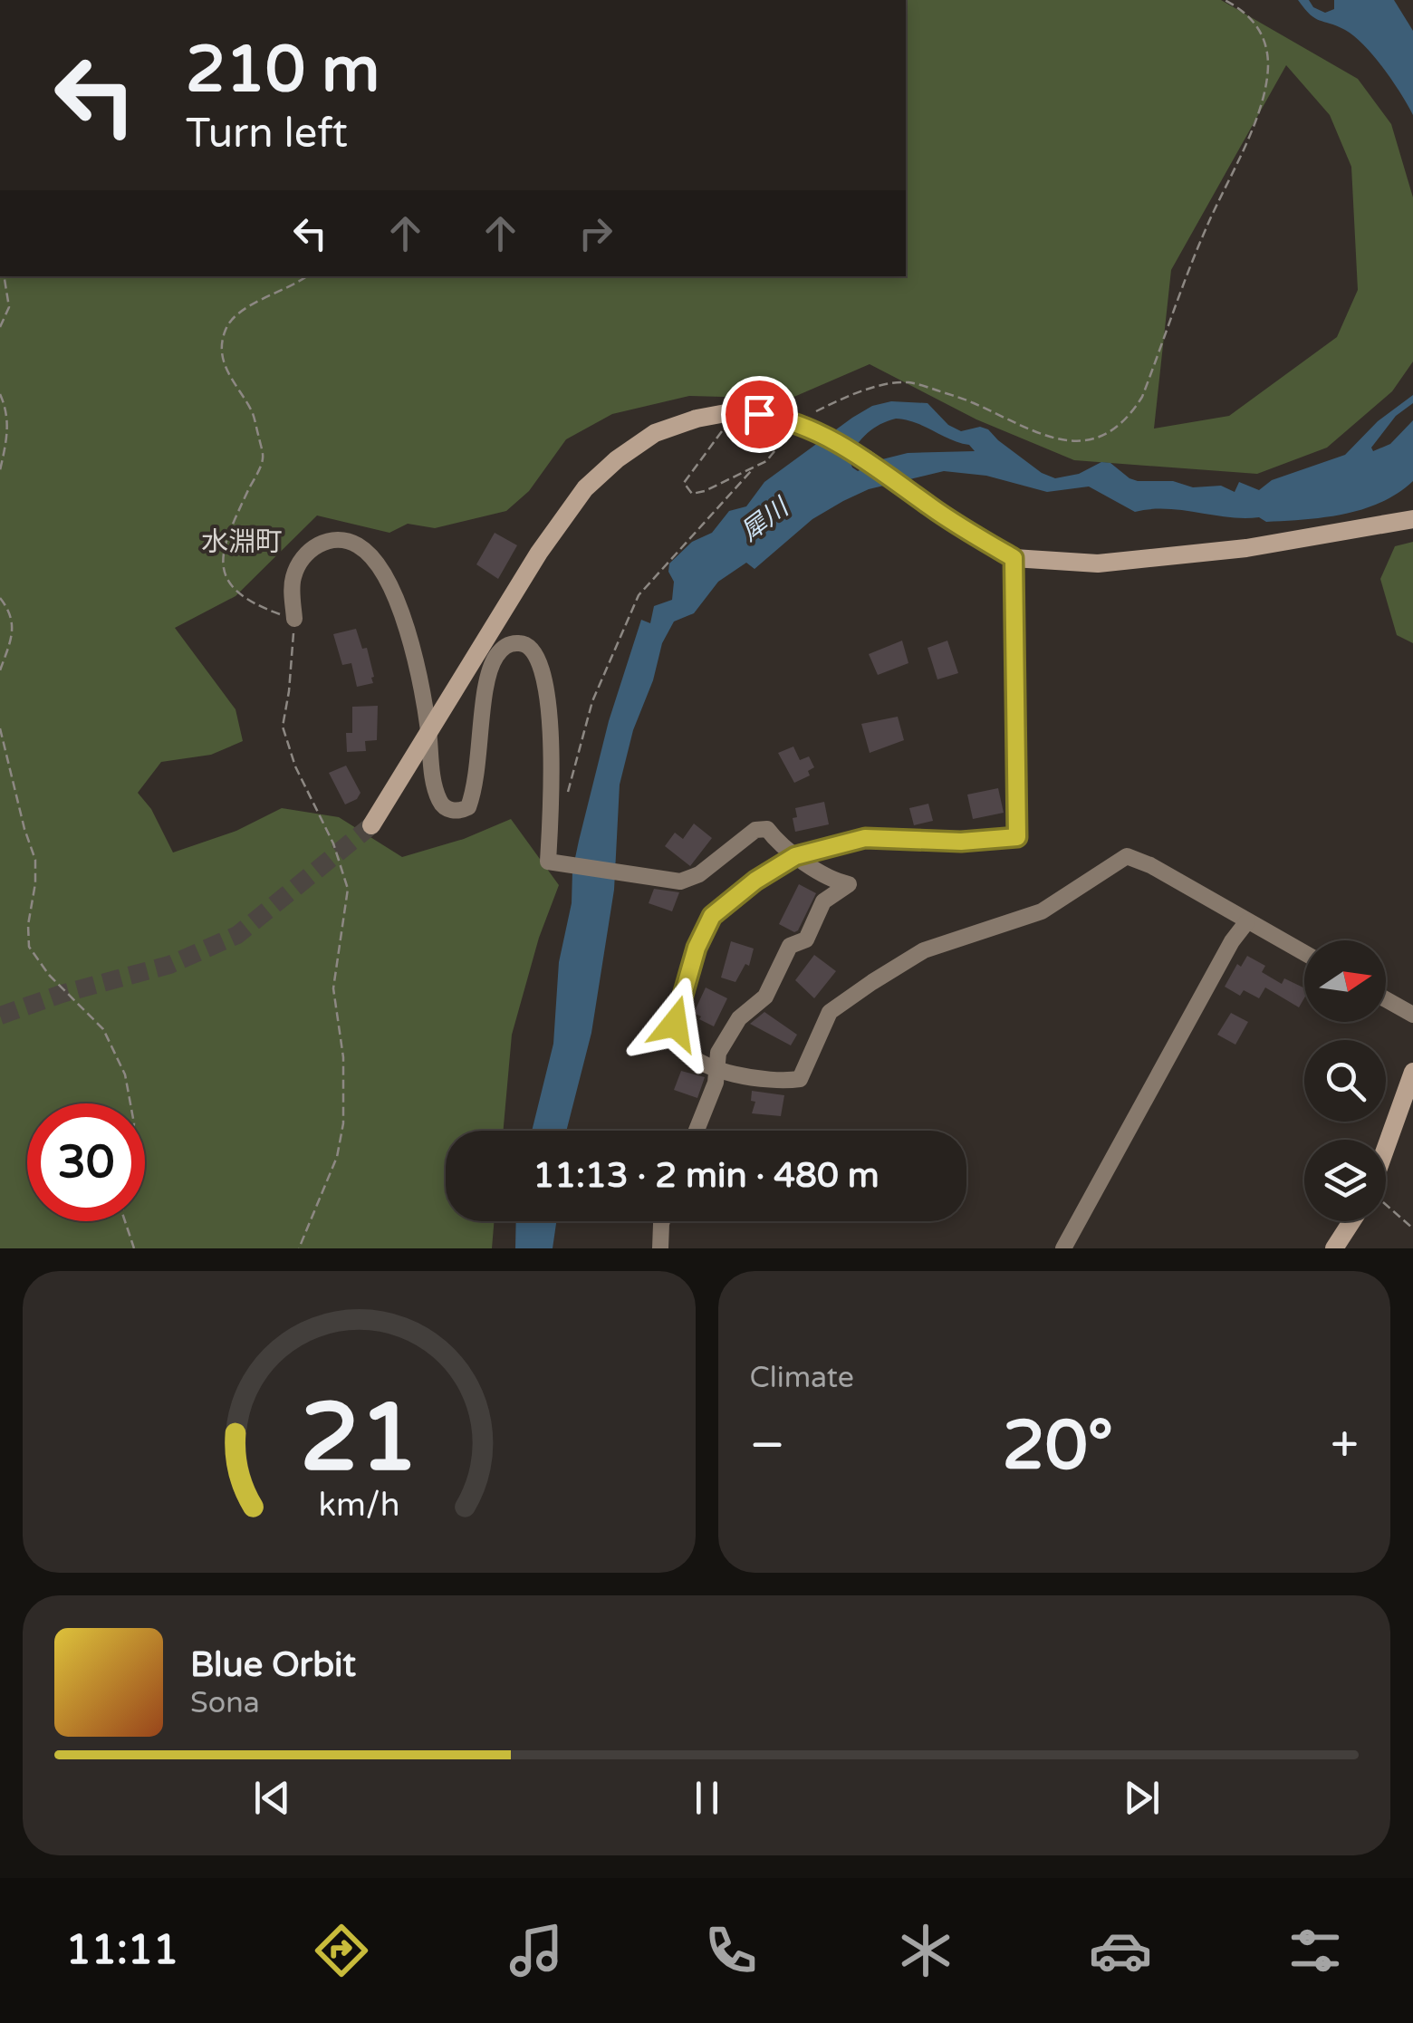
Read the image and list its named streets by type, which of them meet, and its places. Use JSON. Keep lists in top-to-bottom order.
{
  "districts": ["水淵町"],
  "water": ["犀川"],
  "north": "right",
  "page": {
    "turn": ["210 m", "Turn left"],
    "limit": "30",
    "trip": "11:13 · 2 min · 480 m",
    "tile": "Climate",
    "heat": ["−", "20°", "+"],
    "song": ["Blue Orbit", "Sona"],
    "tabs": "11:11",
    "gauge": ["21", "km/h"]
  }
}
